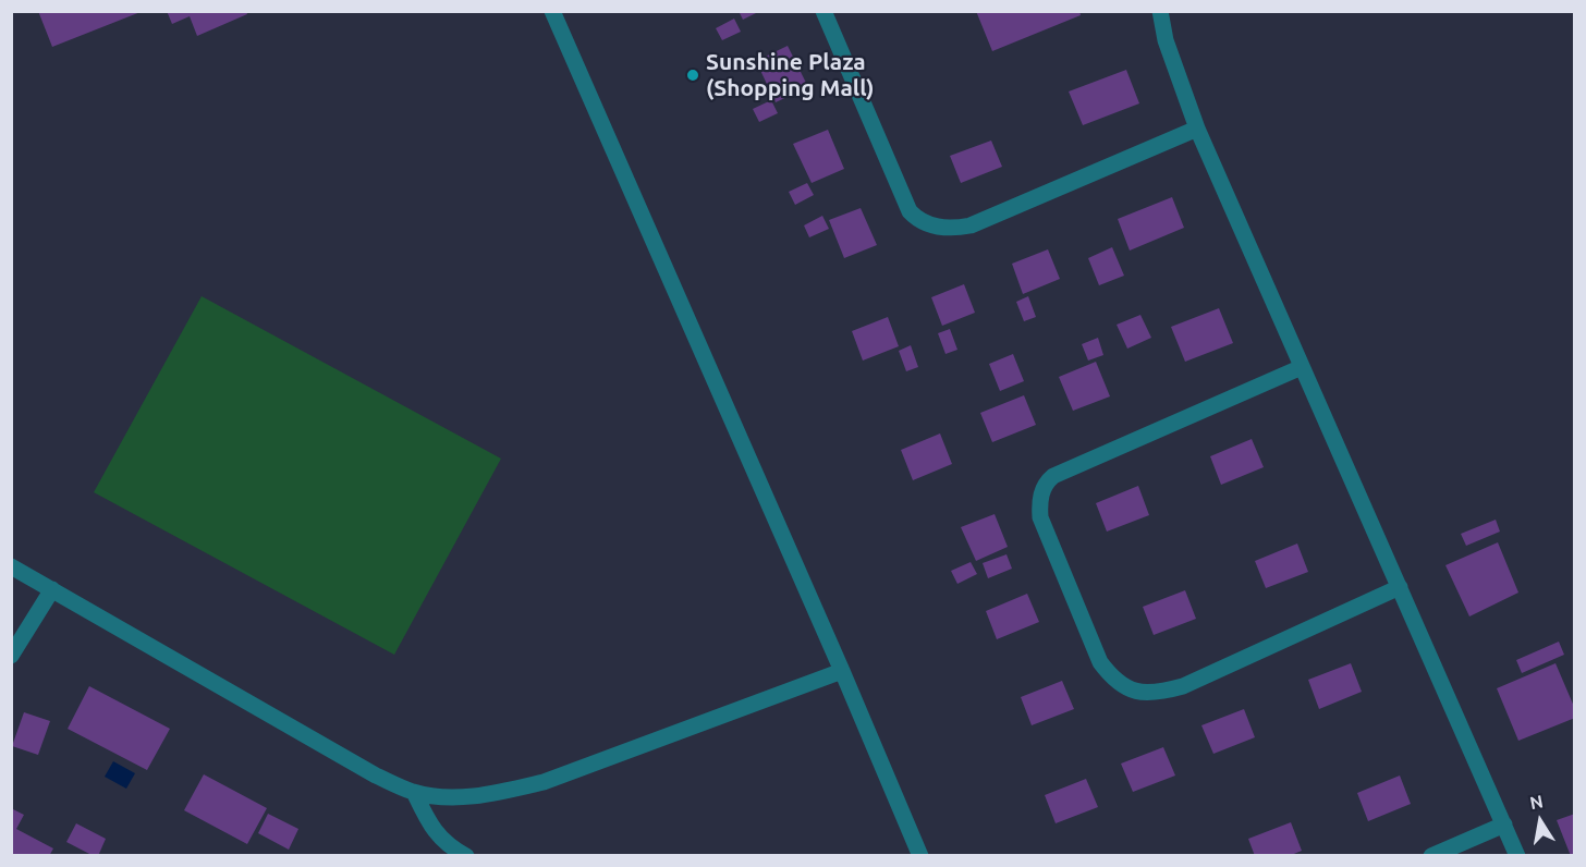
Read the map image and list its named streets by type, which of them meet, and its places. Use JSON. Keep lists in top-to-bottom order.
{
  "places": ["Sunshine Plaza (Shopping Mall)"],
  "north": "top"
}
